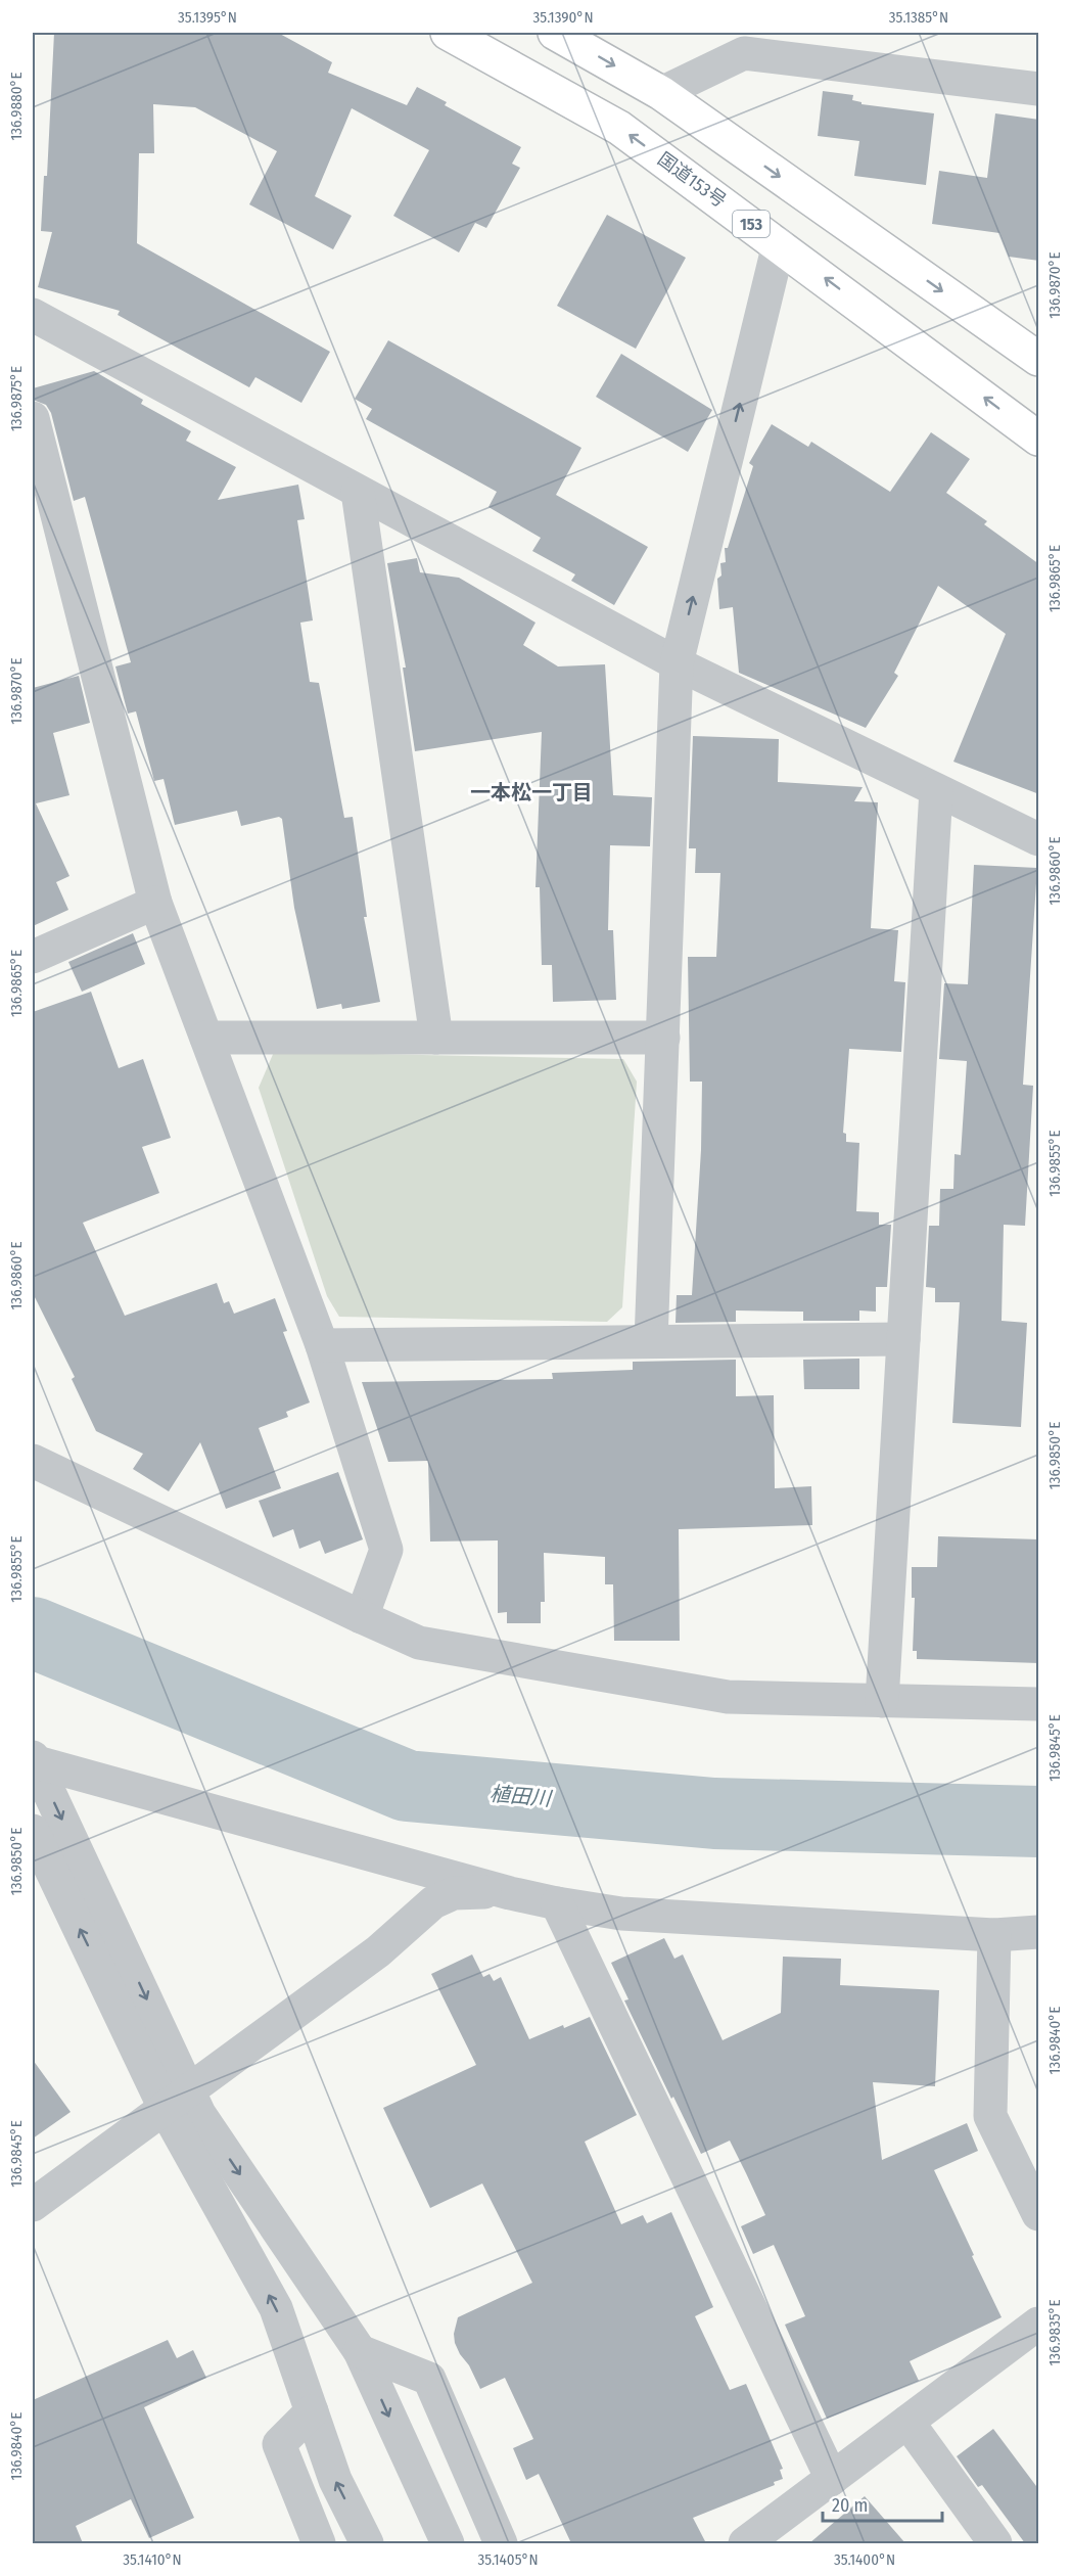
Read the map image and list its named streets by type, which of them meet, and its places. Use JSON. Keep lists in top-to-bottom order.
{
  "streets": {
    "highway": ["国道153号", "153"]
  },
  "districts": ["一本松一丁目"],
  "water": ["植田川"],
  "scale_bar": "20 m",
  "coordinates": [
    "35.1395°N",
    "35.1390°N",
    "35.1385°N",
    "136.9880°E",
    "136.9870°E",
    "136.9875°E",
    "136.9865°E",
    "136.9860°E",
    "136.9855°E",
    "136.9850°E",
    "136.9845°E",
    "136.9840°E",
    "136.9835°E",
    "35.1410°N",
    "35.1405°N",
    "35.1400°N"
  ]
}
